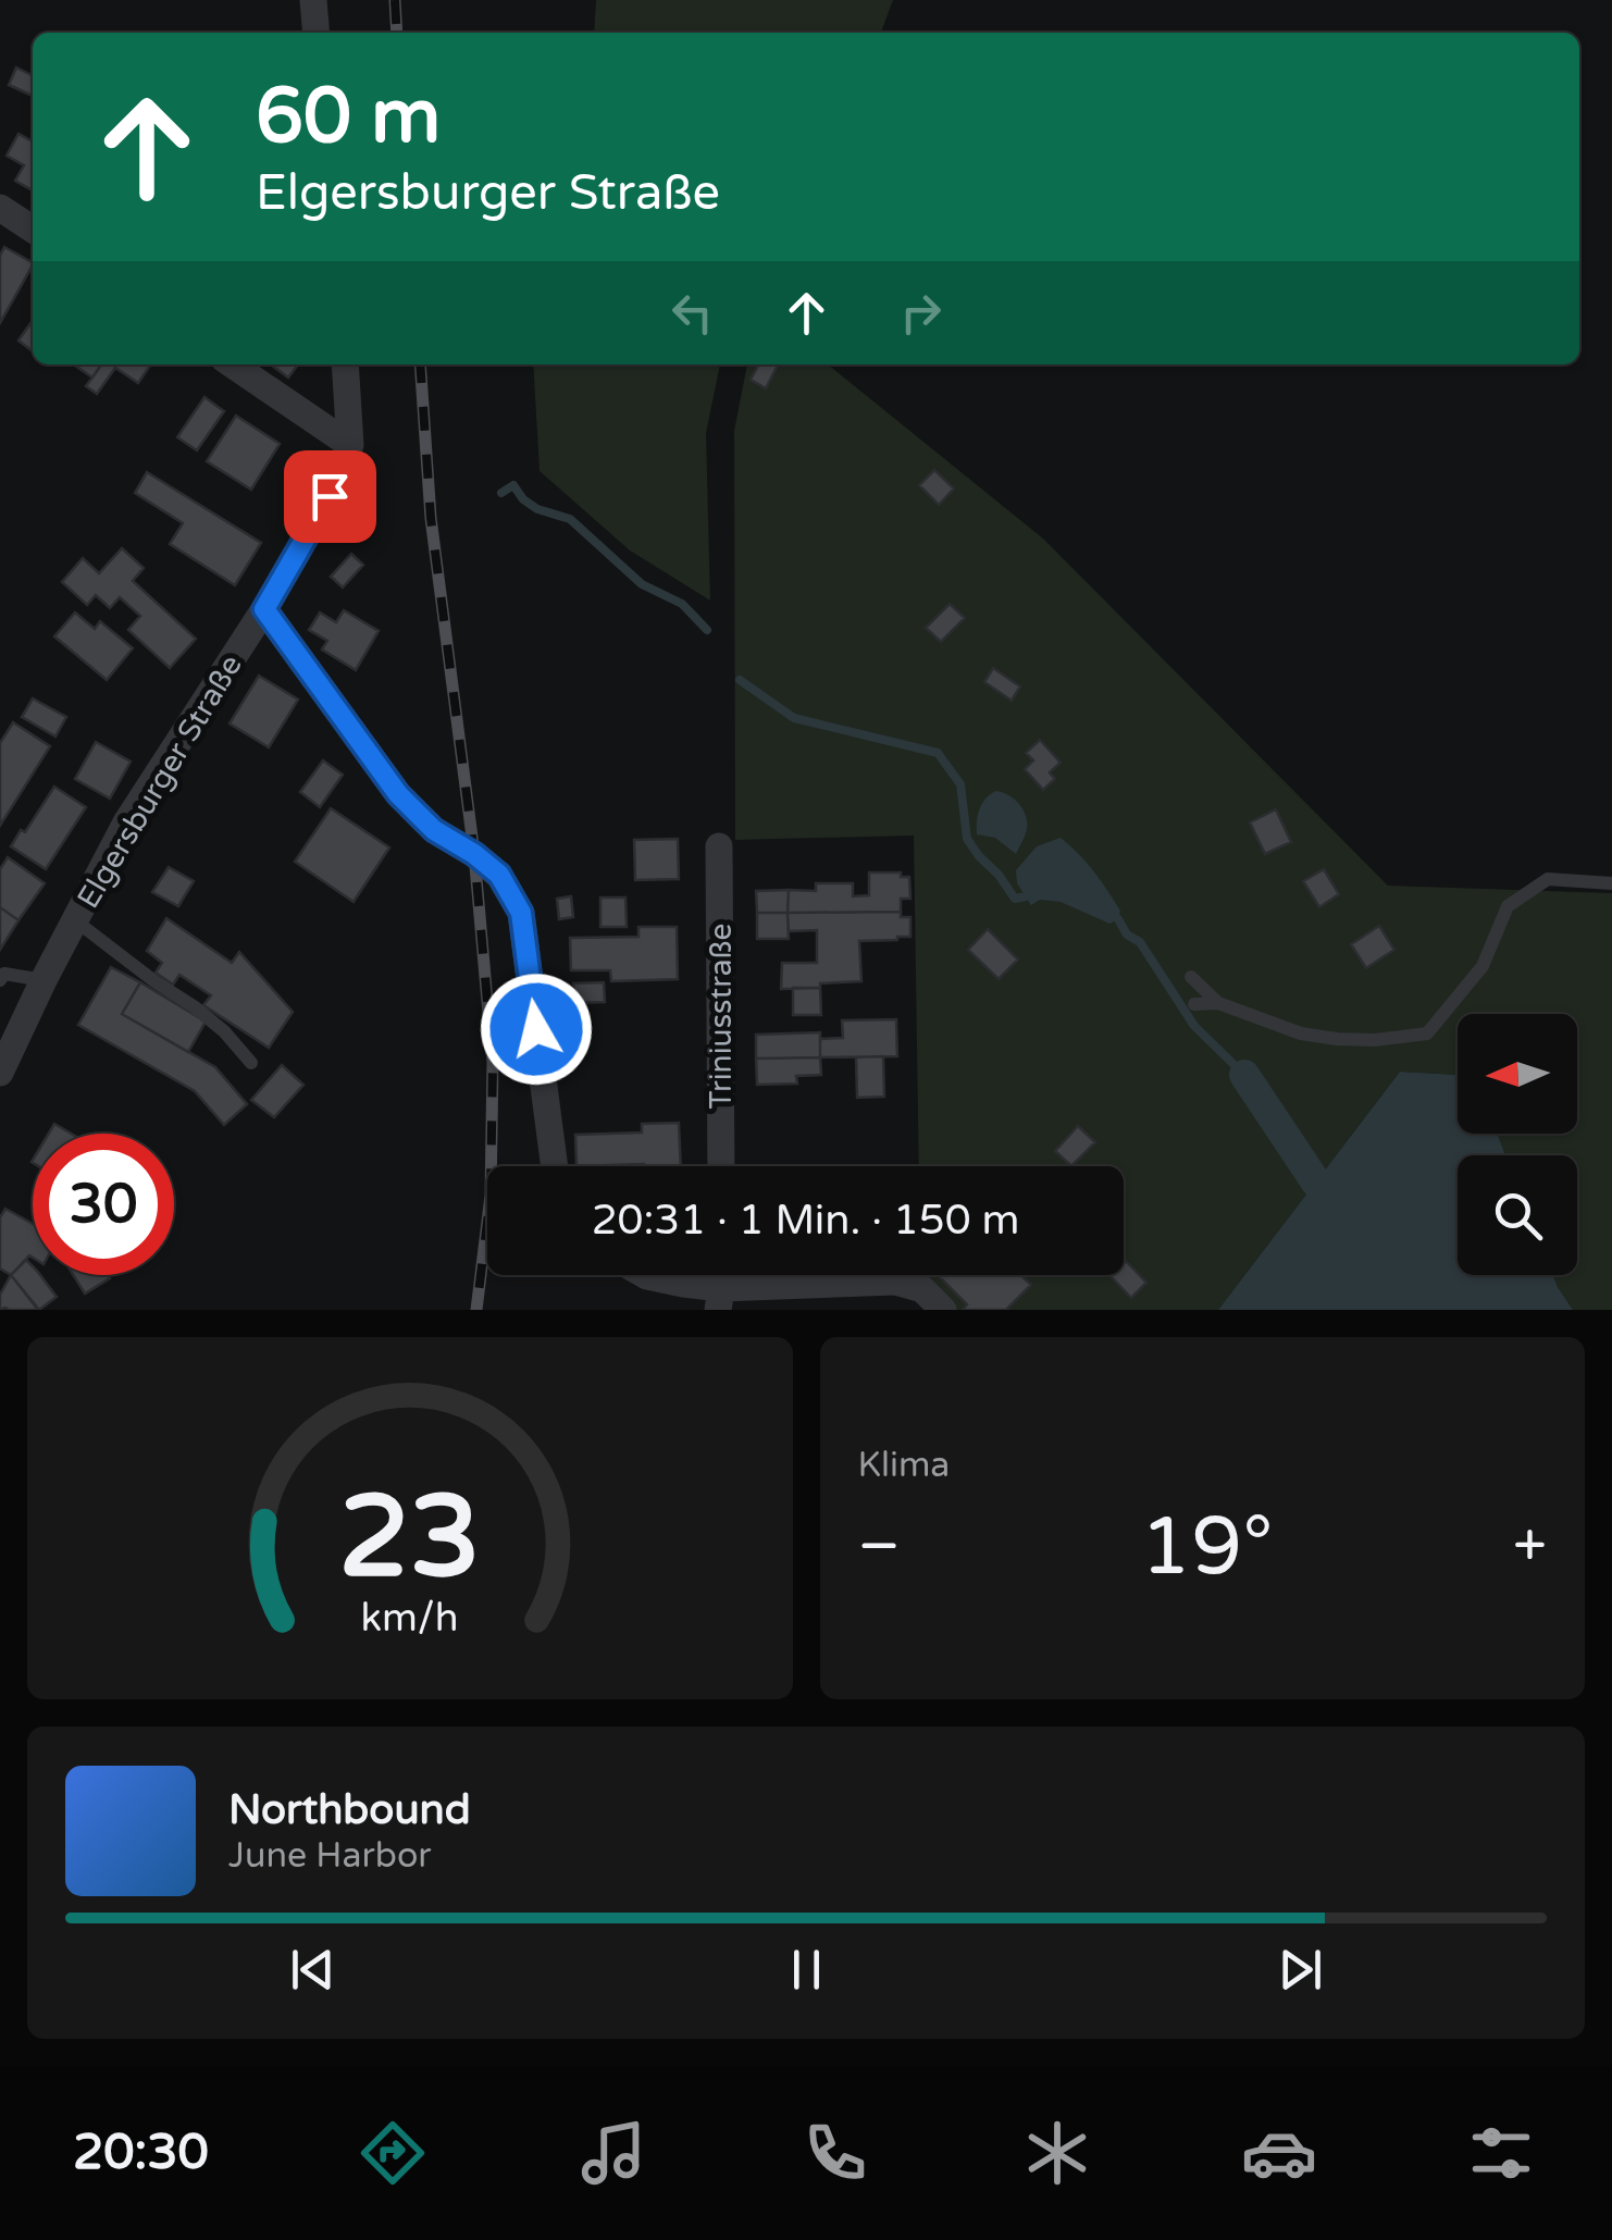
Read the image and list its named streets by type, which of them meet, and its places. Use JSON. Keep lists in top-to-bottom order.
{
  "streets": {
    "street": ["Elgersburger Straße", "Triniusstraße"]
  },
  "north": "left",
  "page": {
    "turn": ["60 m", "Elgersburger Straße"],
    "limit": "30",
    "trip": "20:31 · 1 Min. · 150 m",
    "tile": "Klima",
    "heat": ["−", "19°", "+"],
    "song": ["Northbound", "June Harbor"],
    "tabs": "20:30",
    "gauge": ["23", "km/h"]
  }
}
